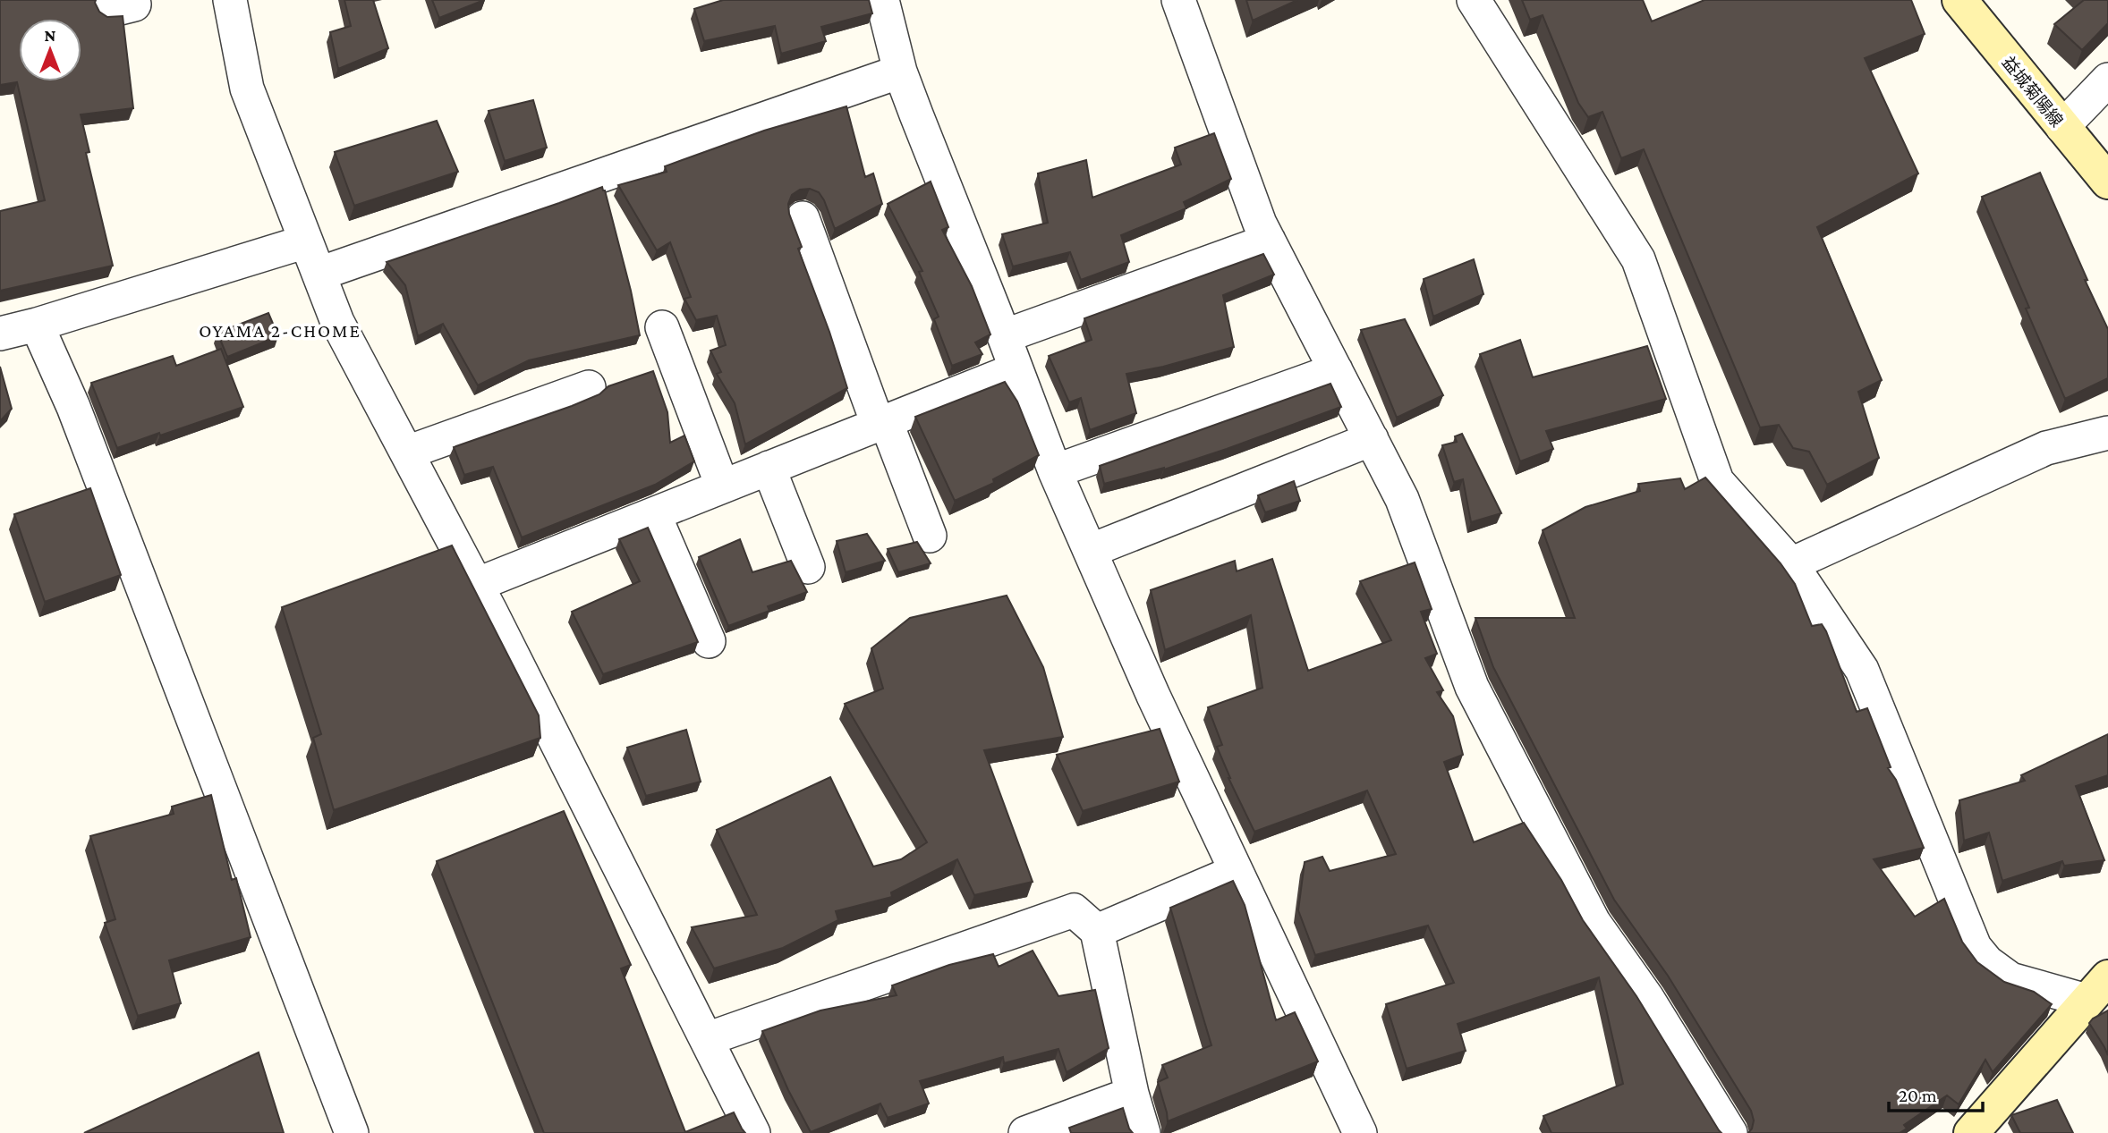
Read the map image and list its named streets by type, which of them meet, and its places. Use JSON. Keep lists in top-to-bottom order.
{
  "streets": {
    "main road": ["益城菊陽線"]
  },
  "districts": ["OYAMA 2-CHOME"],
  "scale_bar": "20 m",
  "north": "top"
}
